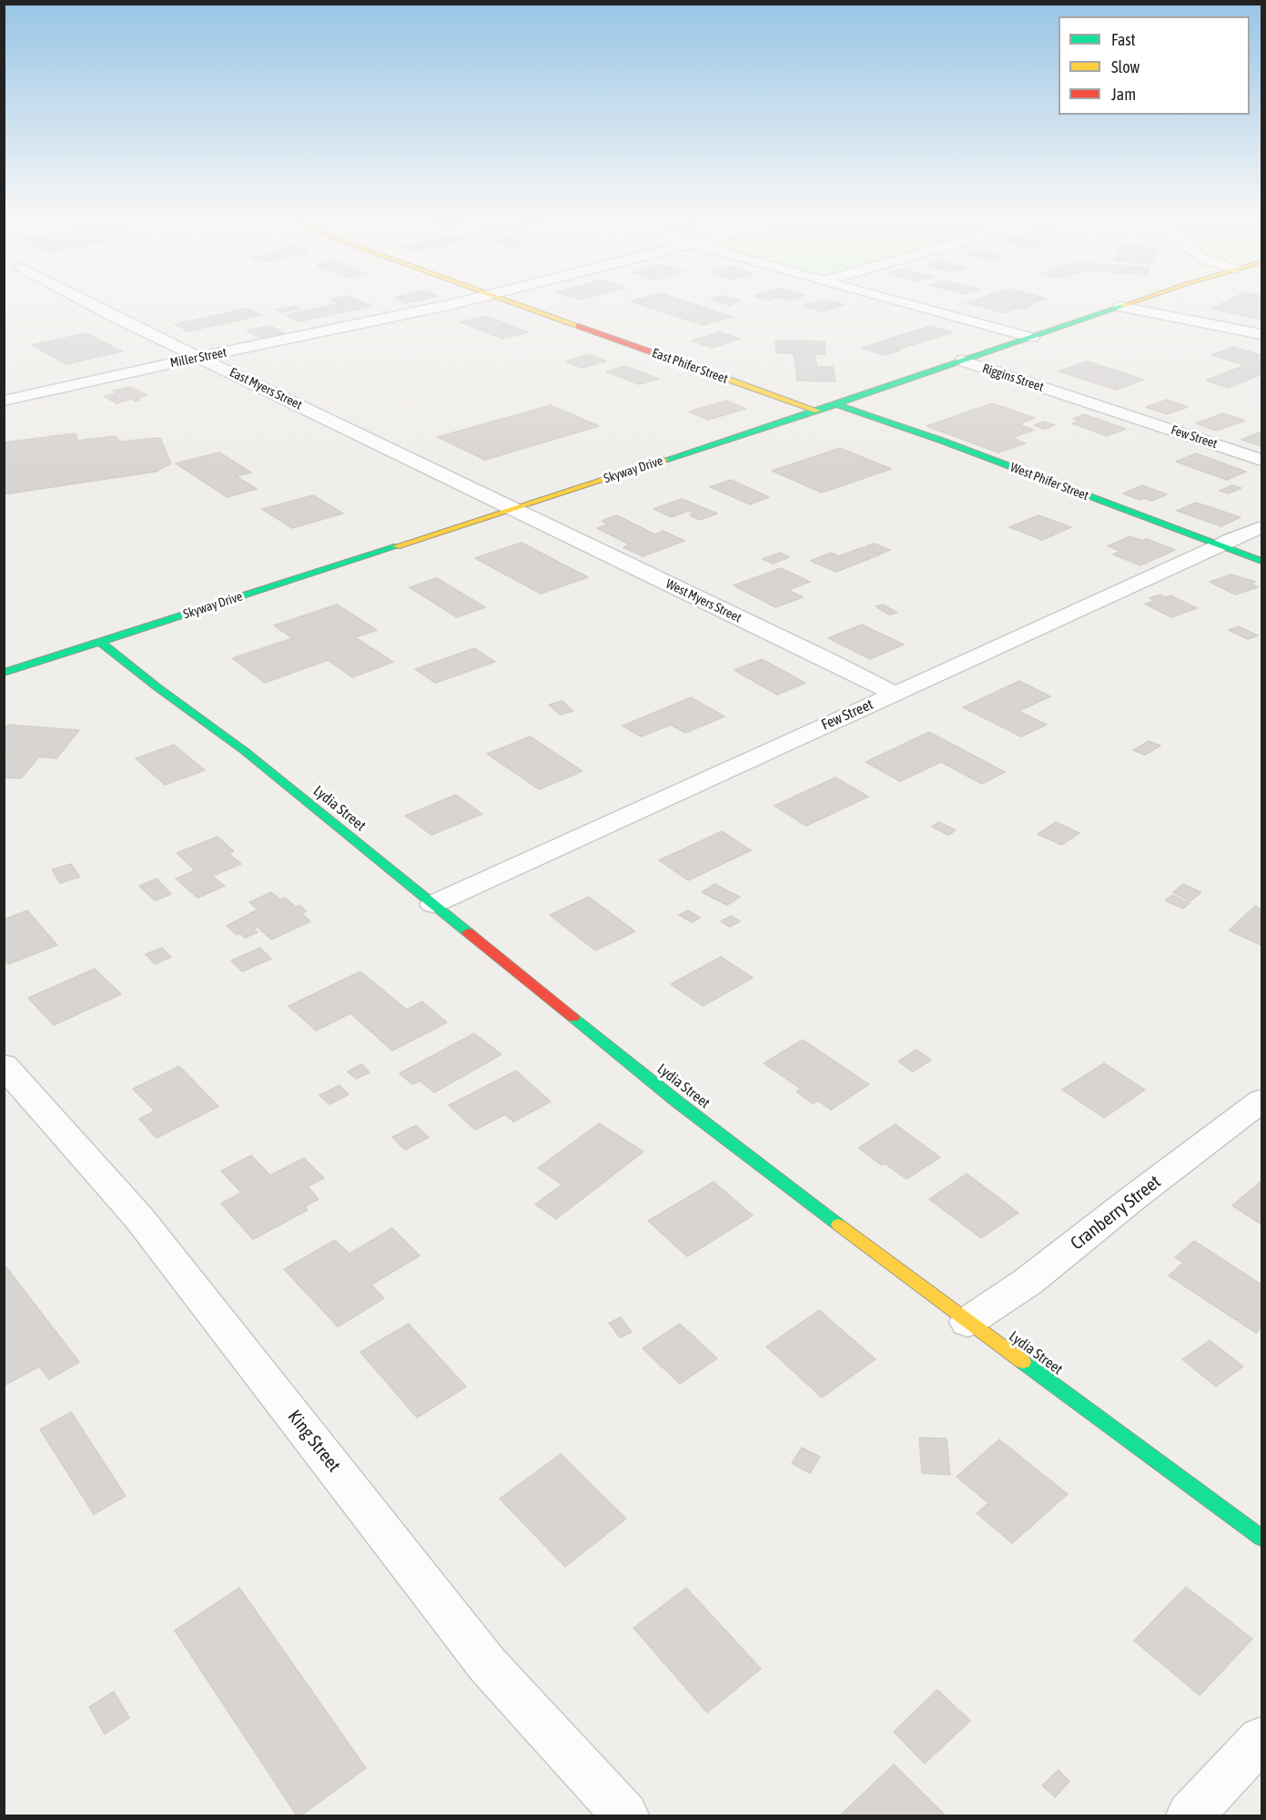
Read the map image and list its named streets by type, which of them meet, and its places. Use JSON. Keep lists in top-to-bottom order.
{
  "streets": {
    "street": [
      "Miller Street",
      "East Phifer Street",
      "Riggins Street",
      "East Myers Street",
      "Few Street",
      "Skyway Drive",
      "West Phifer Street",
      "West Myers Street",
      "Lydia Street",
      "Cranberry Street",
      "King Street"
    ]
  },
  "crossings": [
    ["Miller Street", "East Myers Street"],
    ["East Phifer Street", "Skyway Drive"],
    ["Riggins Street", "Few Street"],
    ["Riggins Street", "Skyway Drive"],
    ["East Myers Street", "Skyway Drive"],
    ["East Myers Street", "West Myers Street"],
    ["Few Street", "West Phifer Street"],
    ["Few Street", "West Myers Street"],
    ["Few Street", "Lydia Street"],
    ["Skyway Drive", "West Phifer Street"],
    ["Skyway Drive", "West Myers Street"],
    ["Skyway Drive", "Lydia Street"],
    ["Lydia Street", "Cranberry Street"]
  ],
  "legend": ["Fast", "Slow", "Jam"]
}
